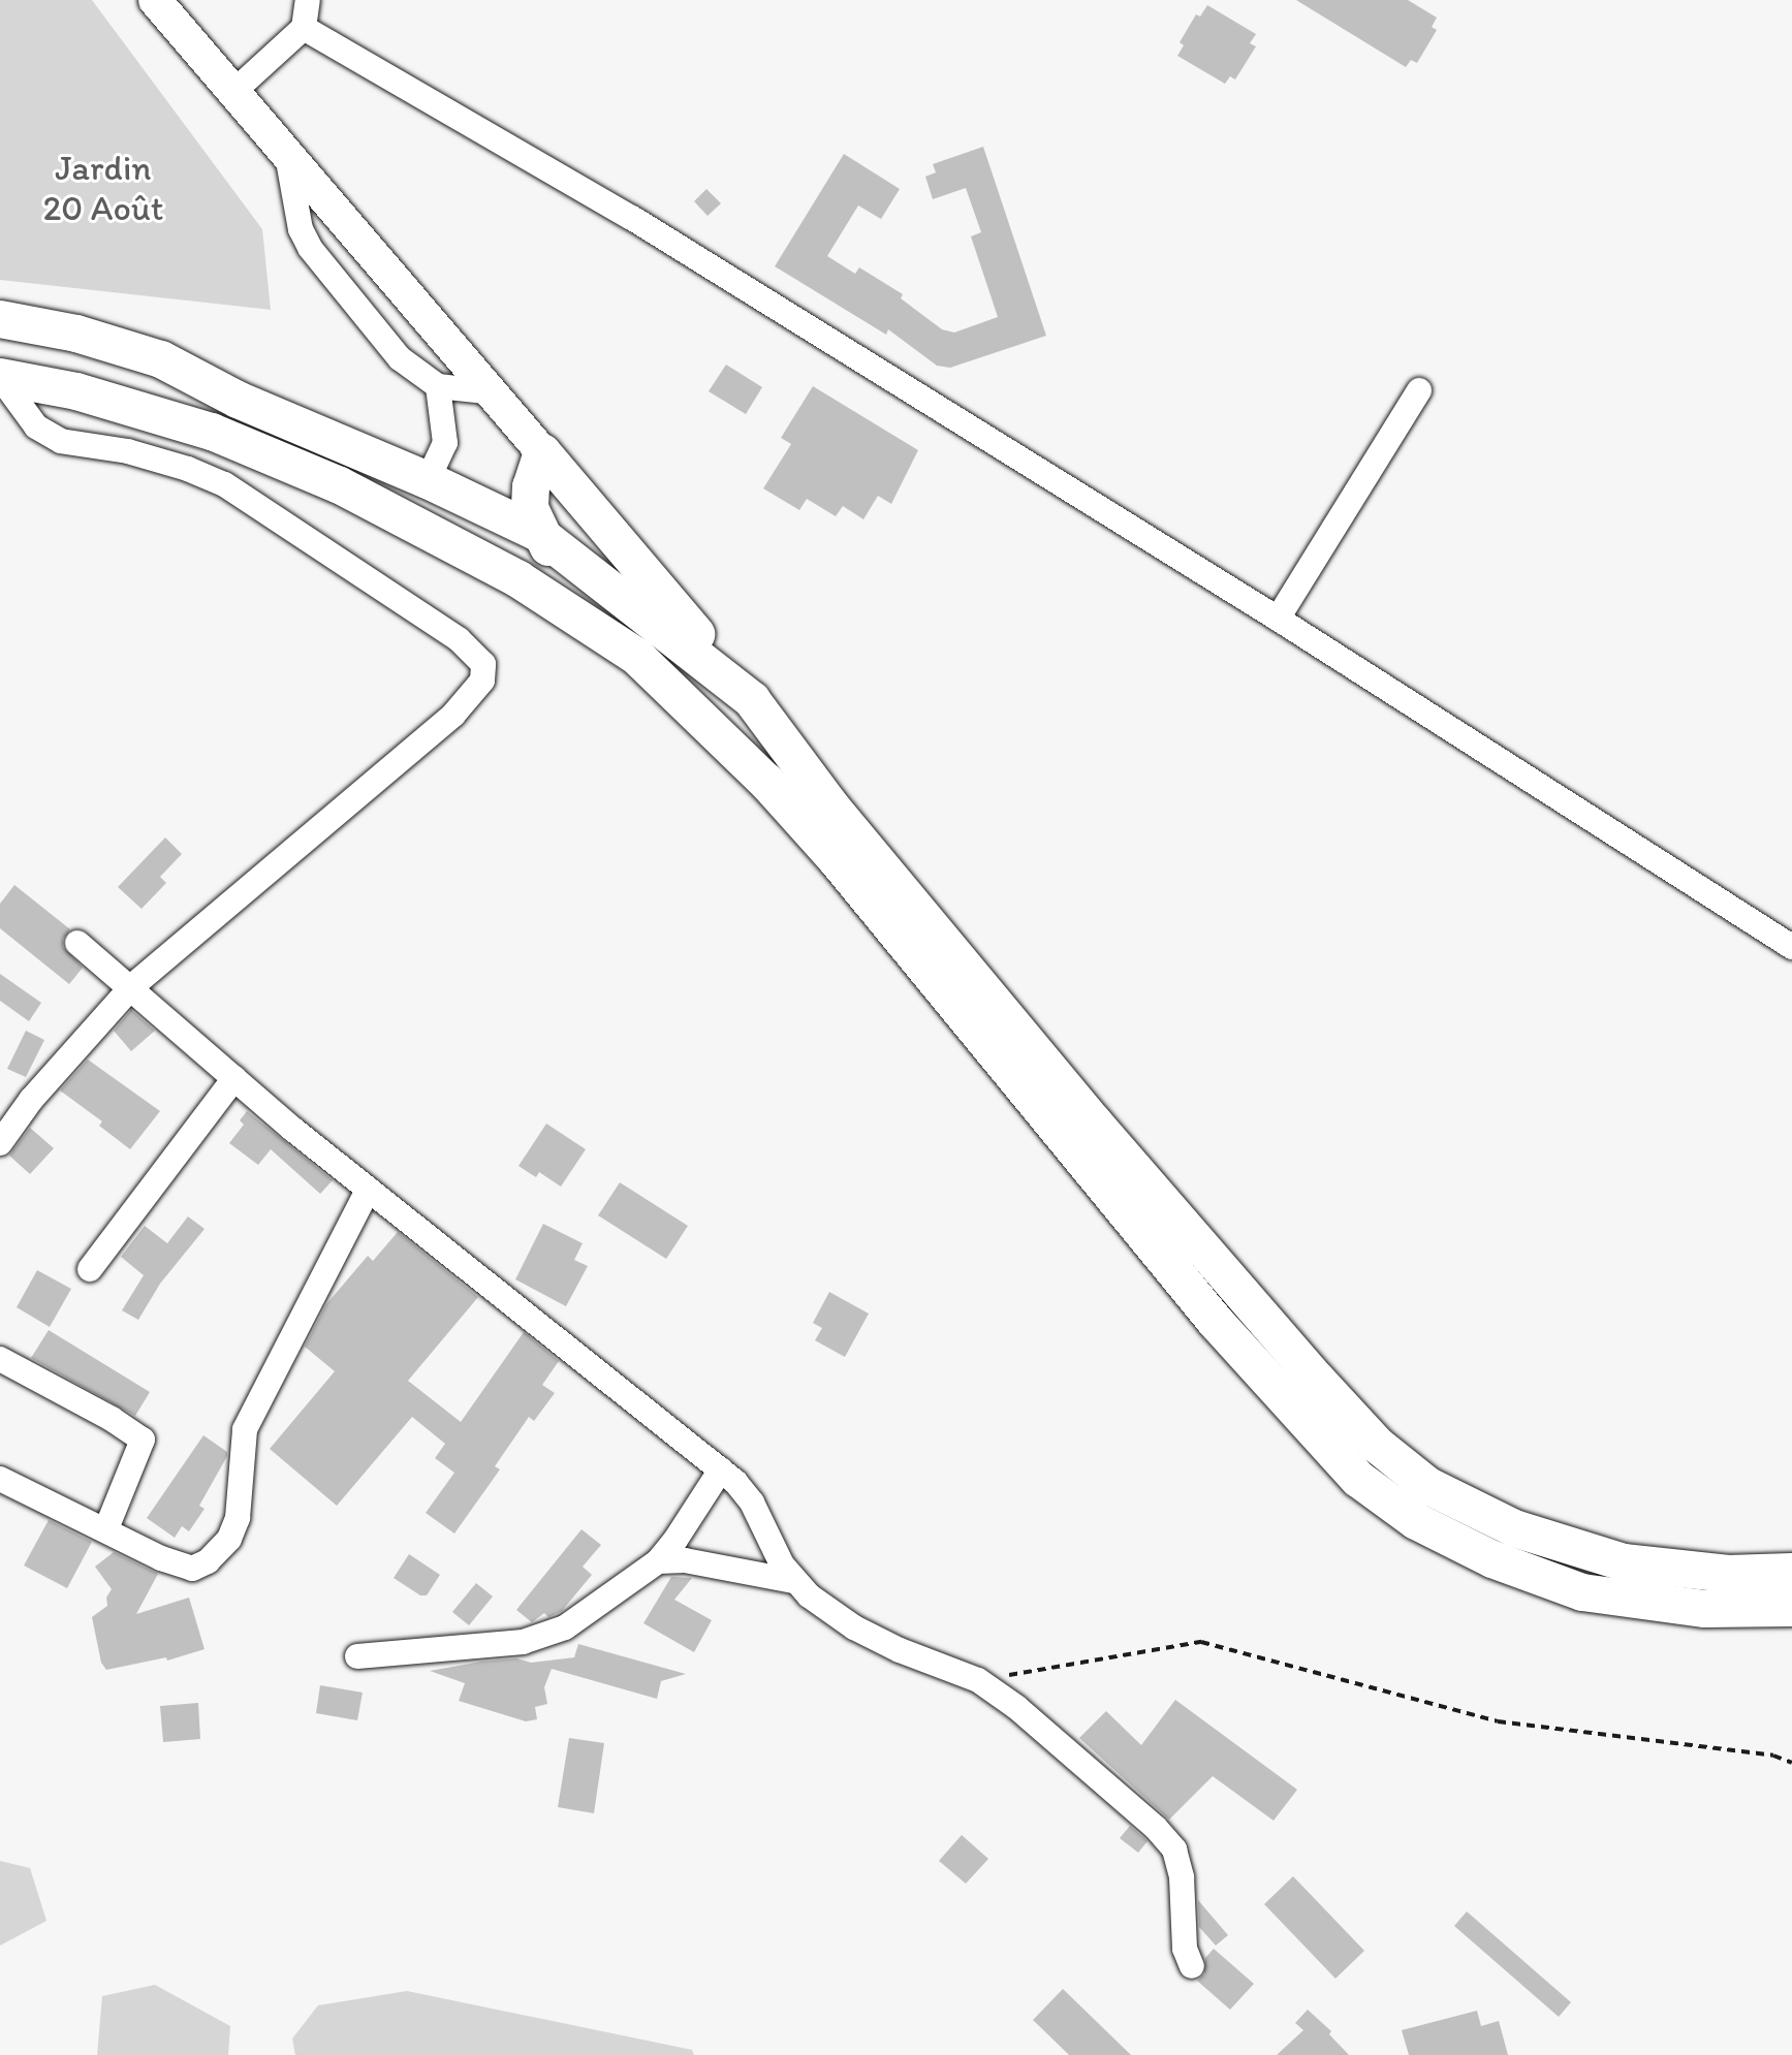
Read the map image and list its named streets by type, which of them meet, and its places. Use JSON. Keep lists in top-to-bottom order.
{
  "parks": ["Jardin 20 Août"]
}
